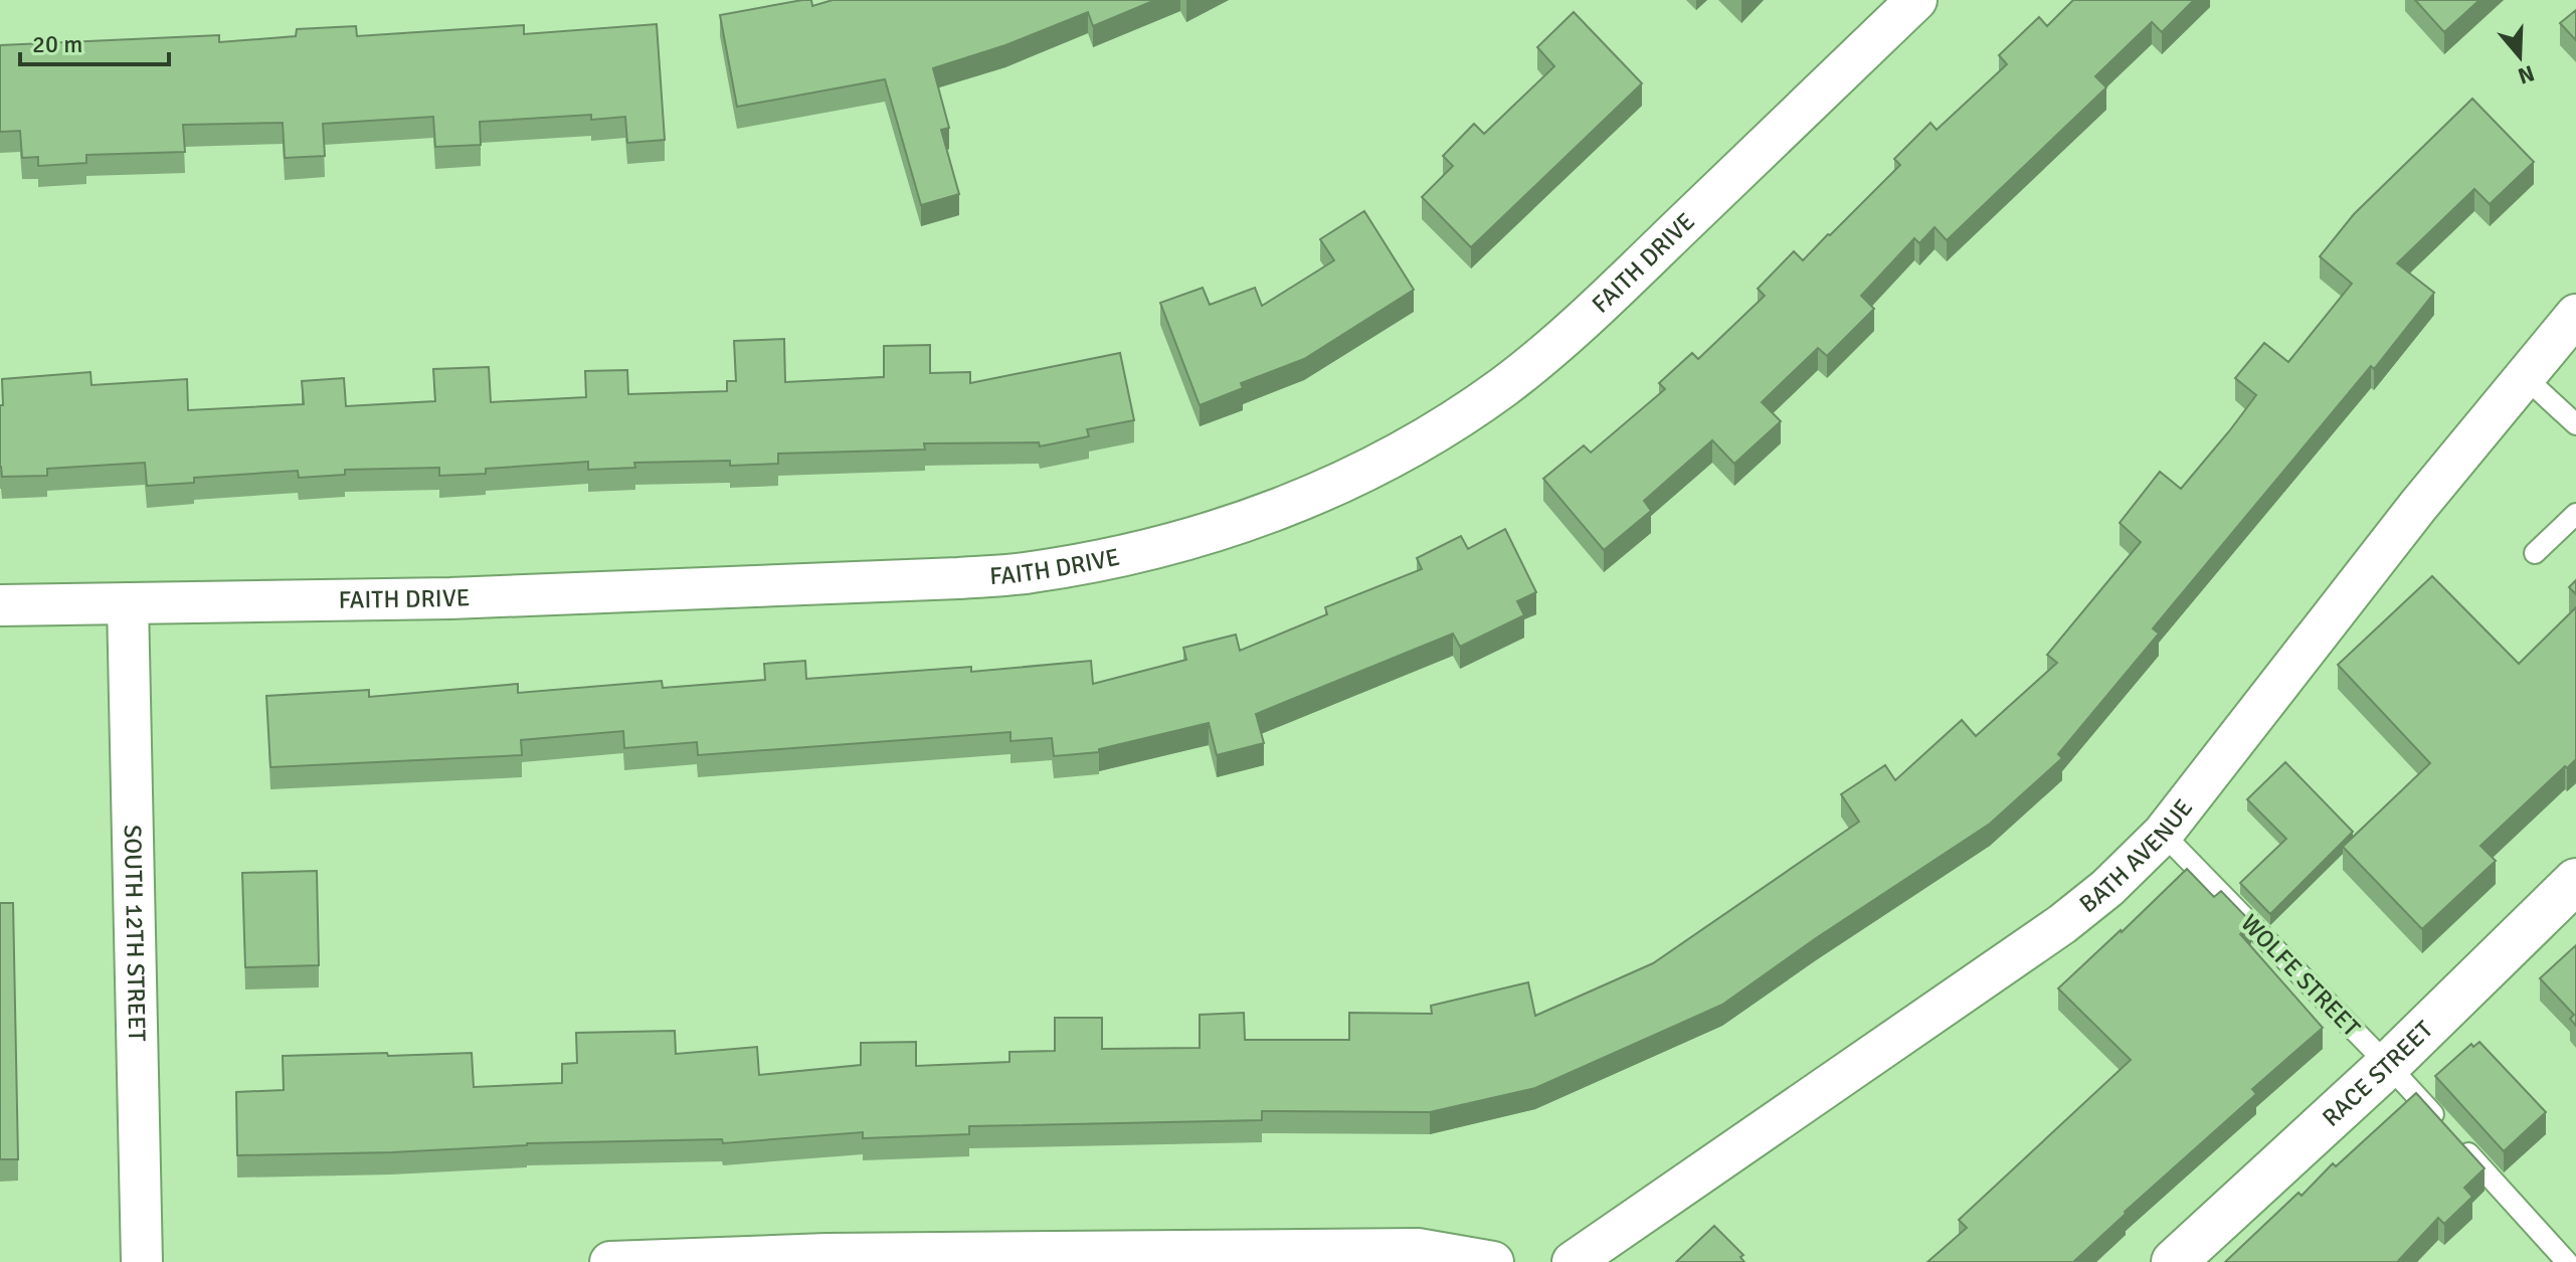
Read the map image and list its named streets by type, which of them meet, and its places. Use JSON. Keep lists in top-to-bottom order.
{
  "streets": {
    "main road": ["RACE STREET"],
    "street": ["FAITH DRIVE", "BATH AVENUE", "SOUTH 12TH STREET"],
    "lane": ["WOLFE STREET"]
  },
  "crossings": [
    ["FAITH DRIVE", "SOUTH 12TH STREET"],
    ["BATH AVENUE", "WOLFE STREET"],
    ["WOLFE STREET", "RACE STREET"]
  ],
  "scale_bar": "20 m",
  "north": "bottom"
}
